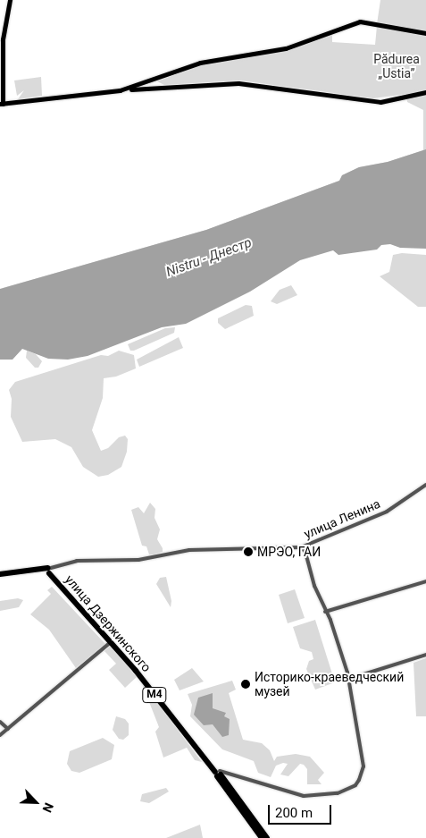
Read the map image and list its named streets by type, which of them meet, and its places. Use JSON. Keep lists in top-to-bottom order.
{
  "streets": {
    "highway": ["улица Дзержинского", "M4"],
    "street": ["улица Ленина"]
  },
  "crossings": [
    ["улица Ленина", "улица Дзержинского"]
  ],
  "water": ["Nistru - Днестр"],
  "parks": ["Pădurea „Ustia”"],
  "places": ["МРЭО, ГАИ", "Историко-краеведческий музей"],
  "scale_bar": "200 m",
  "north": "bottom right"
}
